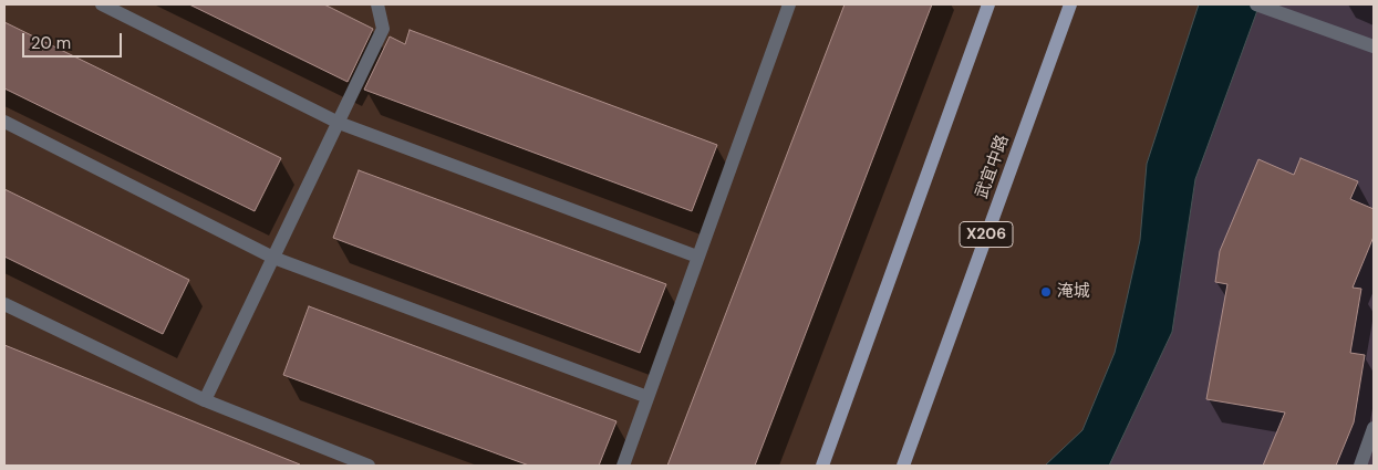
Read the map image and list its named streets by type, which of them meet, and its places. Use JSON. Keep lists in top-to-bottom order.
{
  "streets": {
    "main road": ["武宜中路", "X206"]
  },
  "places": ["淹城"],
  "scale_bar": "20 m"
}
